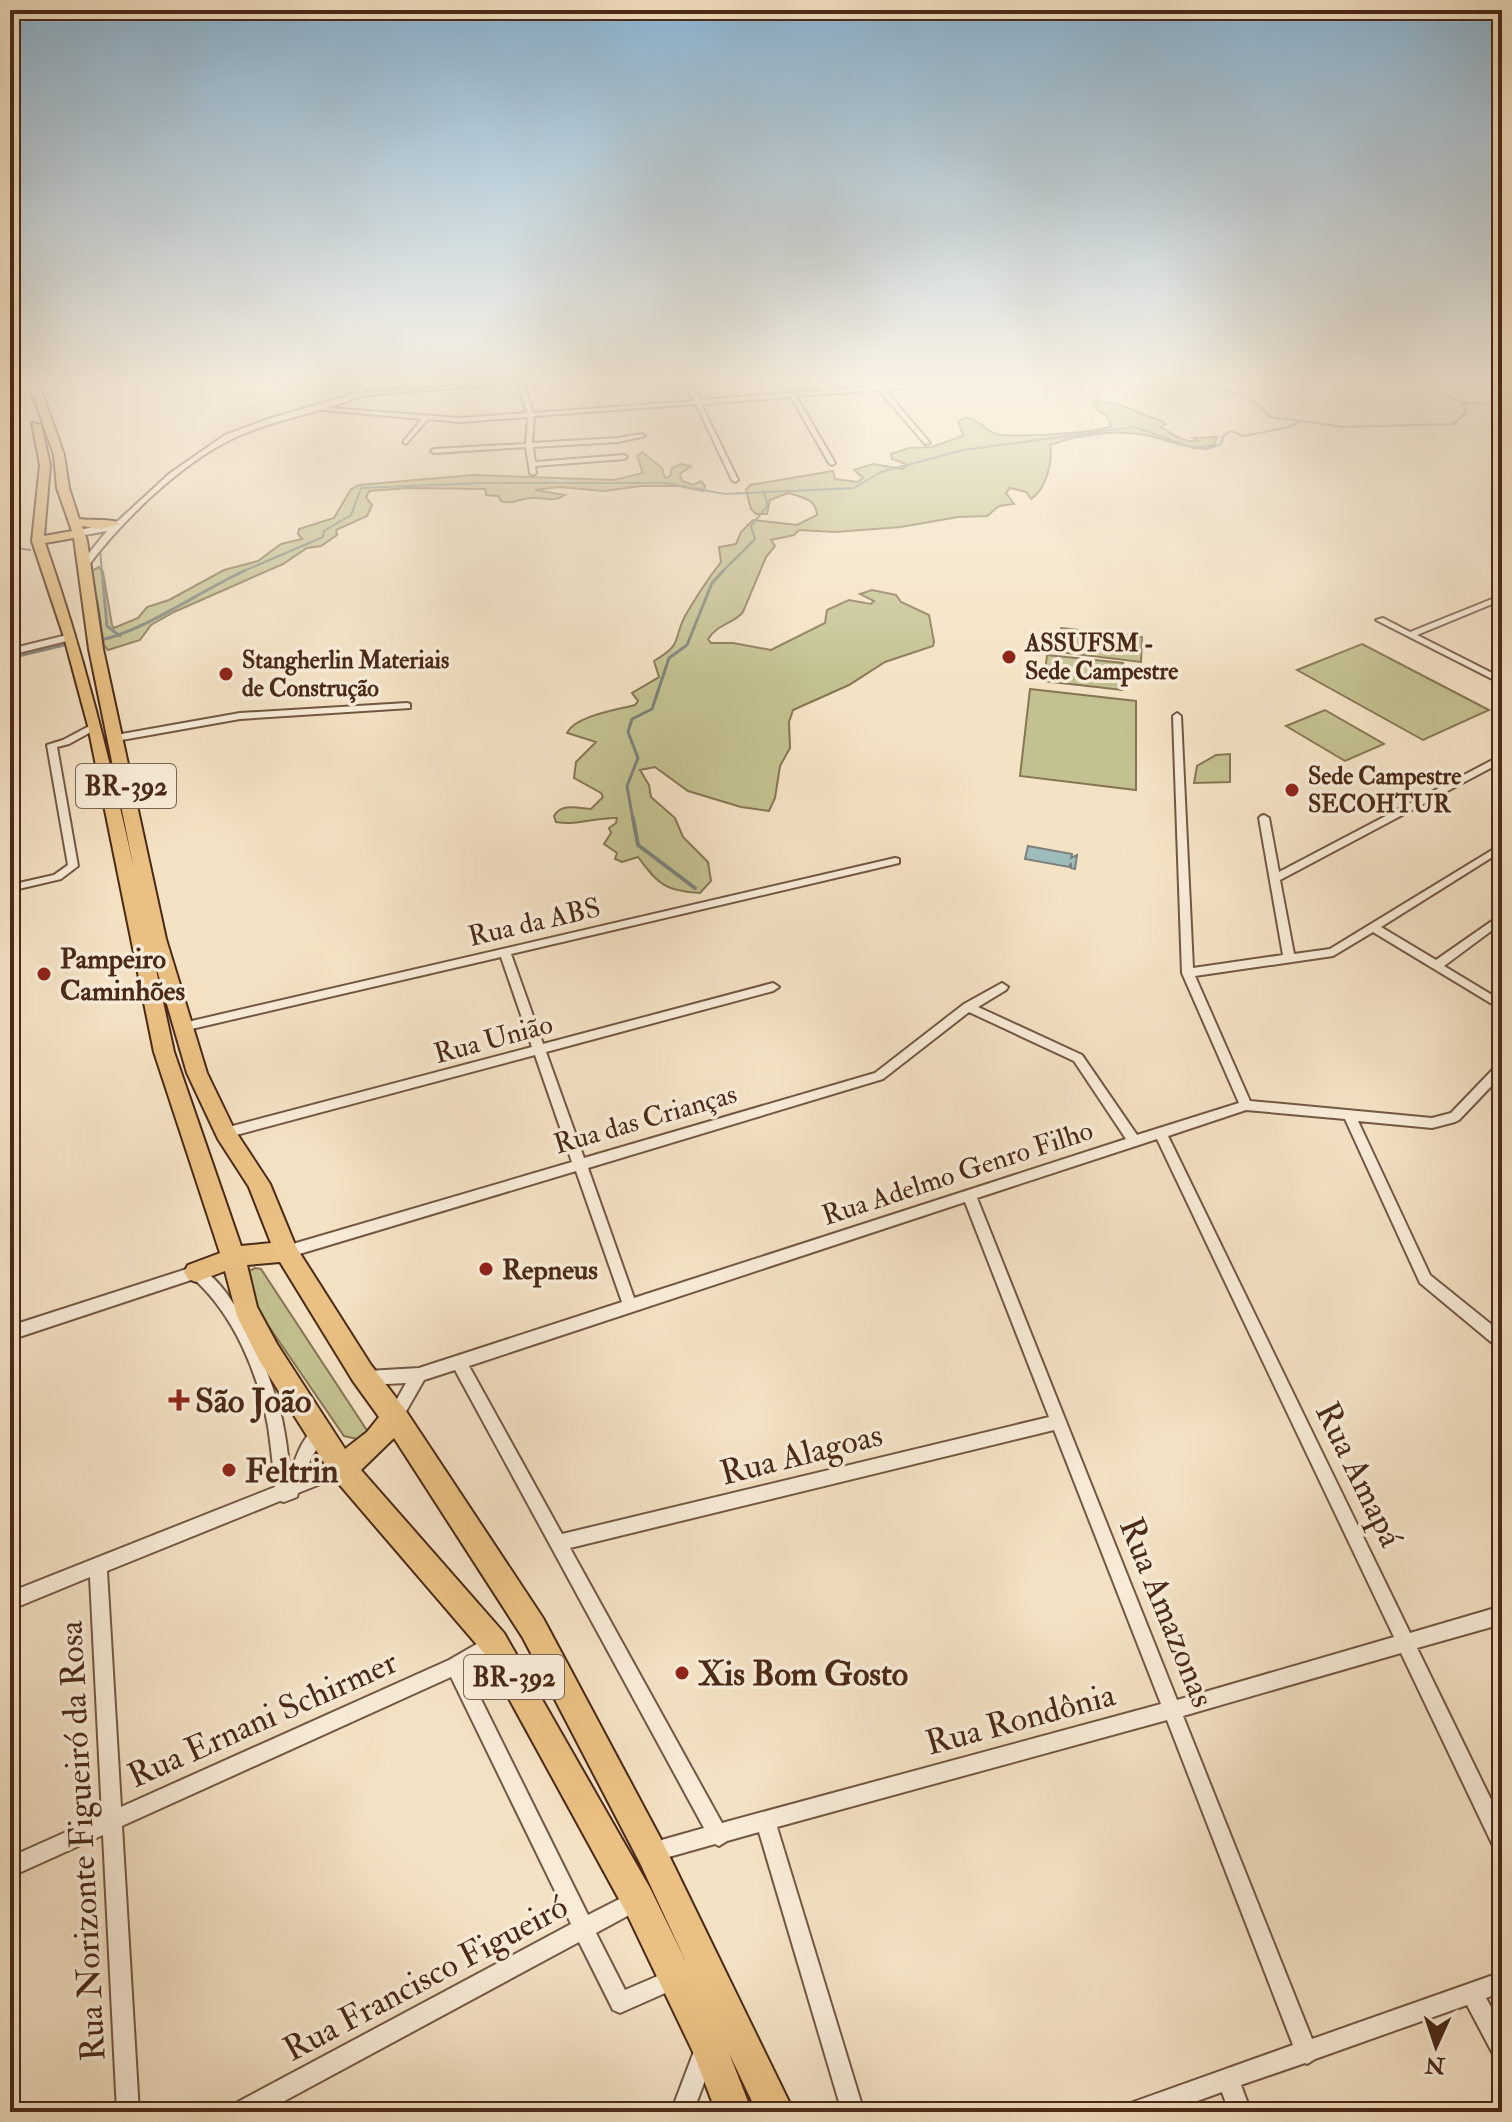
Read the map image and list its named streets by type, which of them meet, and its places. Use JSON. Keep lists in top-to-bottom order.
{
  "streets": {
    "highway": ["BR-392"],
    "street": [
      "Rua da ABS",
      "Rua União",
      "Rua das Crianças",
      "Rua Adelmo Genro Filho",
      "Rua Alagoas",
      "Rua Amapá",
      "Rua Amazonas",
      "Rua Ernani Schirmer",
      "Rua Rondônia",
      "Rua Norizonte Figueiró da Rosa",
      "Rua Francisco Figueiró"
    ]
  },
  "crossings": [
    ["BR-392", "Rua da ABS"],
    ["BR-392", "Rua União"],
    ["BR-392", "Rua das Crianças"],
    ["BR-392", "Rua Adelmo Genro Filho"],
    ["BR-392", "Rua Ernani Schirmer"],
    ["BR-392", "Rua Rondônia"],
    ["BR-392", "Rua Francisco Figueiró"],
    ["Rua Adelmo Genro Filho", "Rua Amapá"],
    ["Rua Adelmo Genro Filho", "Rua Amazonas"],
    ["Rua Alagoas", "Rua Amazonas"],
    ["Rua Amapá", "Rua Rondônia"],
    ["Rua Amazonas", "Rua Rondônia"],
    ["Rua Ernani Schirmer", "Rua Norizonte Figueiró da Rosa"]
  ],
  "places": {
    "other": [
      "ASSUFSM - Sede Campestre",
      "Stangherlin Materiais de Construção",
      "Sede Campestre SECOHTUR",
      "Pampeiro Caminhões",
      "Repneus",
      "Feltrin",
      "Xis Bom Gosto"
    ],
    "health": ["São João"]
  },
  "north": "bottom"
}
